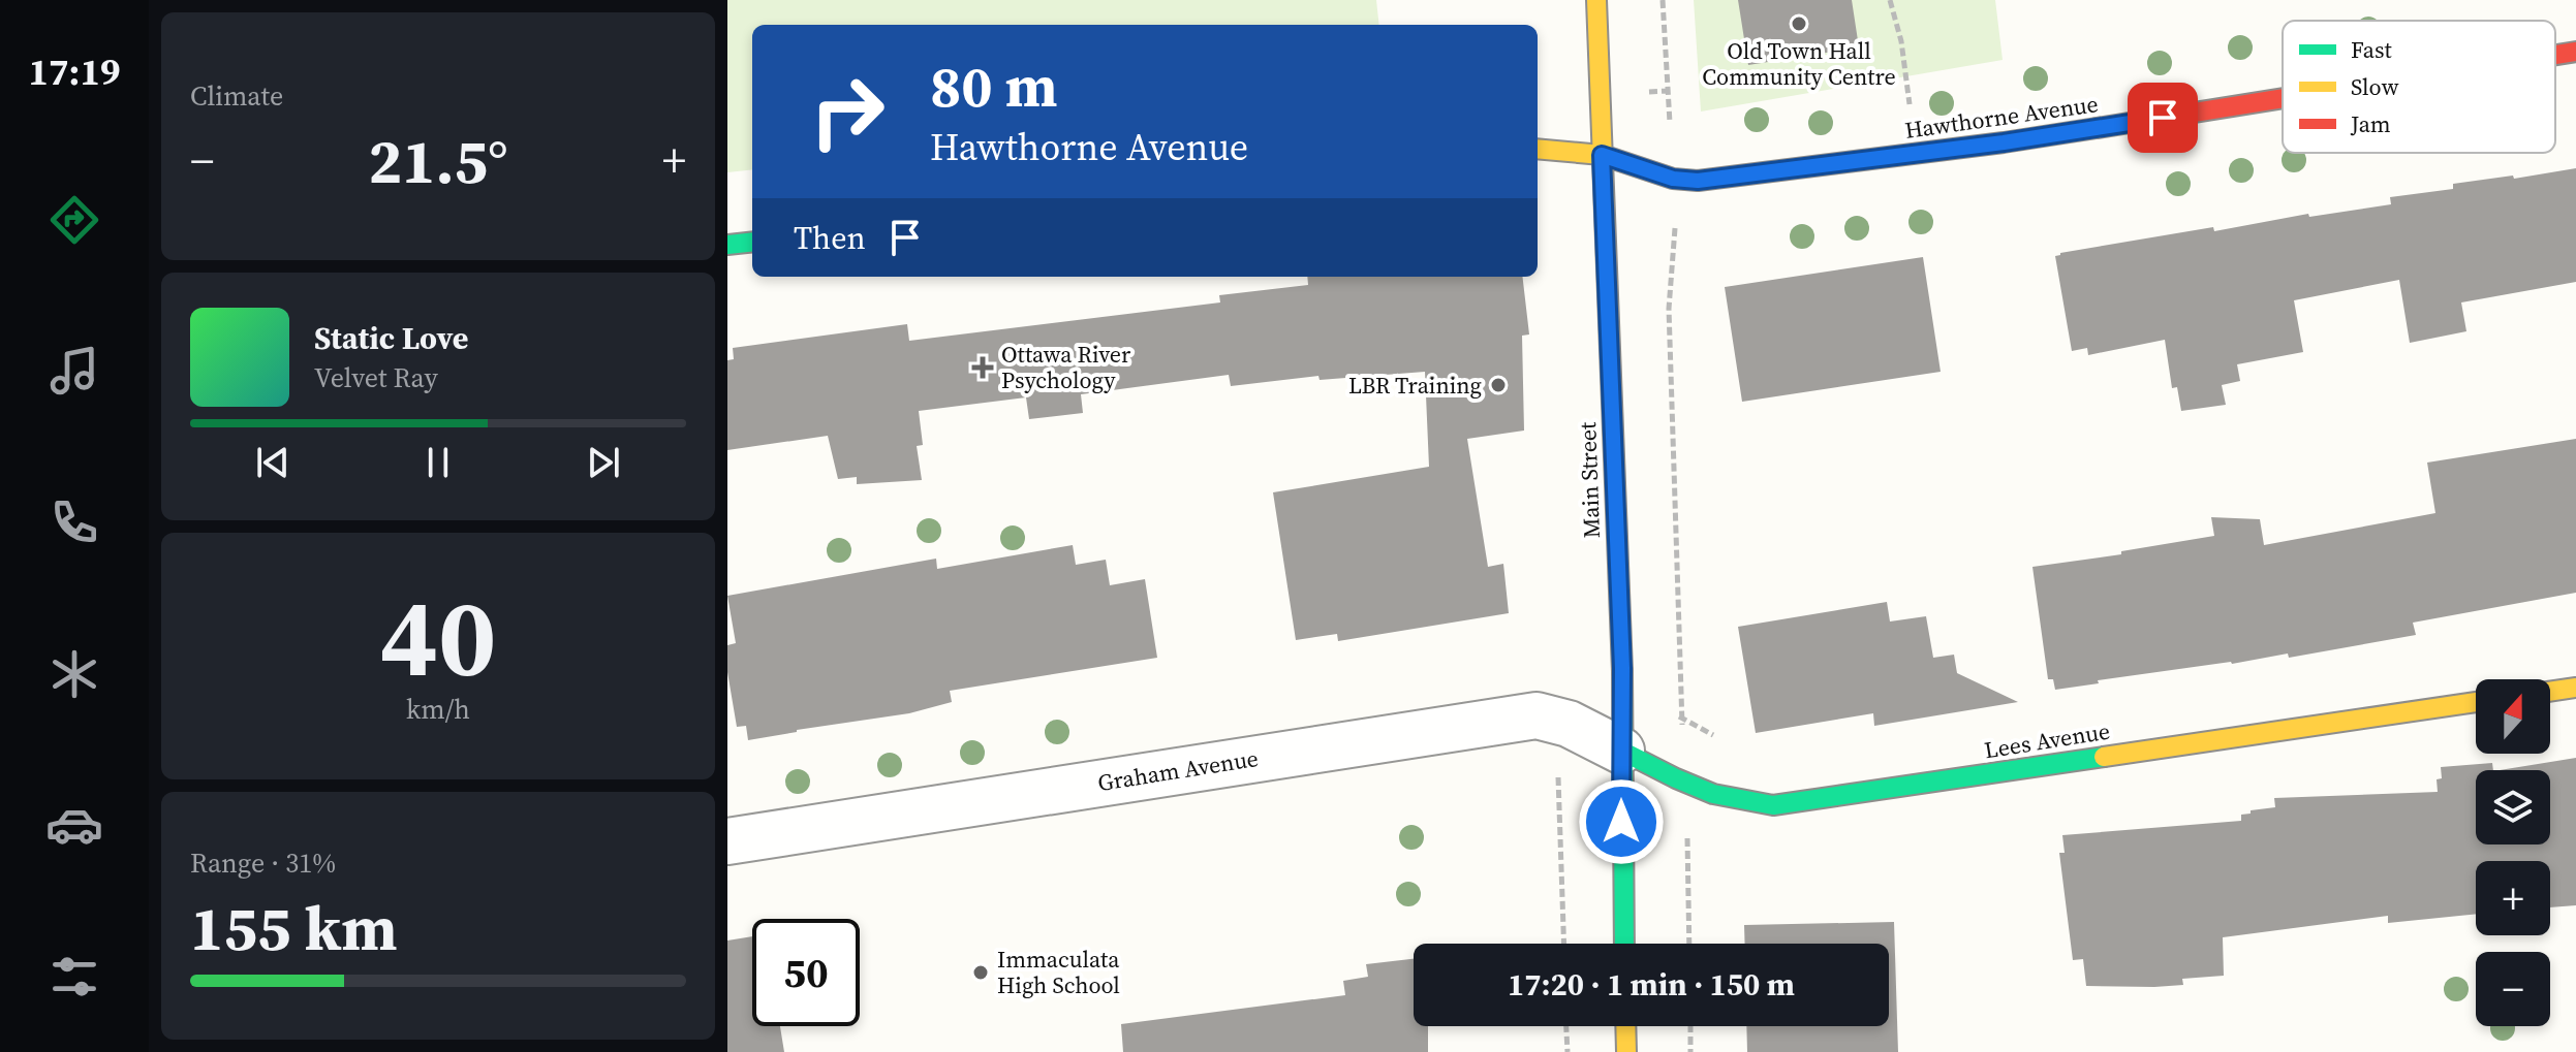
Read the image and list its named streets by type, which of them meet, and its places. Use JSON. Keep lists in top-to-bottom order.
{
  "streets": {
    "main road": ["Hawthorne Avenue", "Main Street", "Lees Avenue"],
    "street": ["Graham Avenue"]
  },
  "crossings": [
    ["Hawthorne Avenue", "Main Street"],
    ["Main Street", "Lees Avenue"],
    ["Main Street", "Graham Avenue"],
    ["Lees Avenue", "Graham Avenue"]
  ],
  "places": {
    "other": ["Old Town Hall Community Centre", "LBR Training", "Immaculata High School"],
    "health": ["Ottawa River Psychology"]
  },
  "legend": ["Fast", "Slow", "Jam"],
  "north": "top",
  "page": {
    "tabs": "17:19",
    "tile": [
      "Climate",
      ["40", "km/h"],
      ["Range · 31%", "155 km"]
    ],
    "turn": ["80 m", "Hawthorne Avenue"],
    "heat": ["−", "21.5°", "+"],
    "then": "Then",
    "song": ["Static Love", "Velvet Ray"],
    "map_buttons": ["+", "−"],
    "limit": "50",
    "trip": "17:20 · 1 min · 150 m"
  }
}
